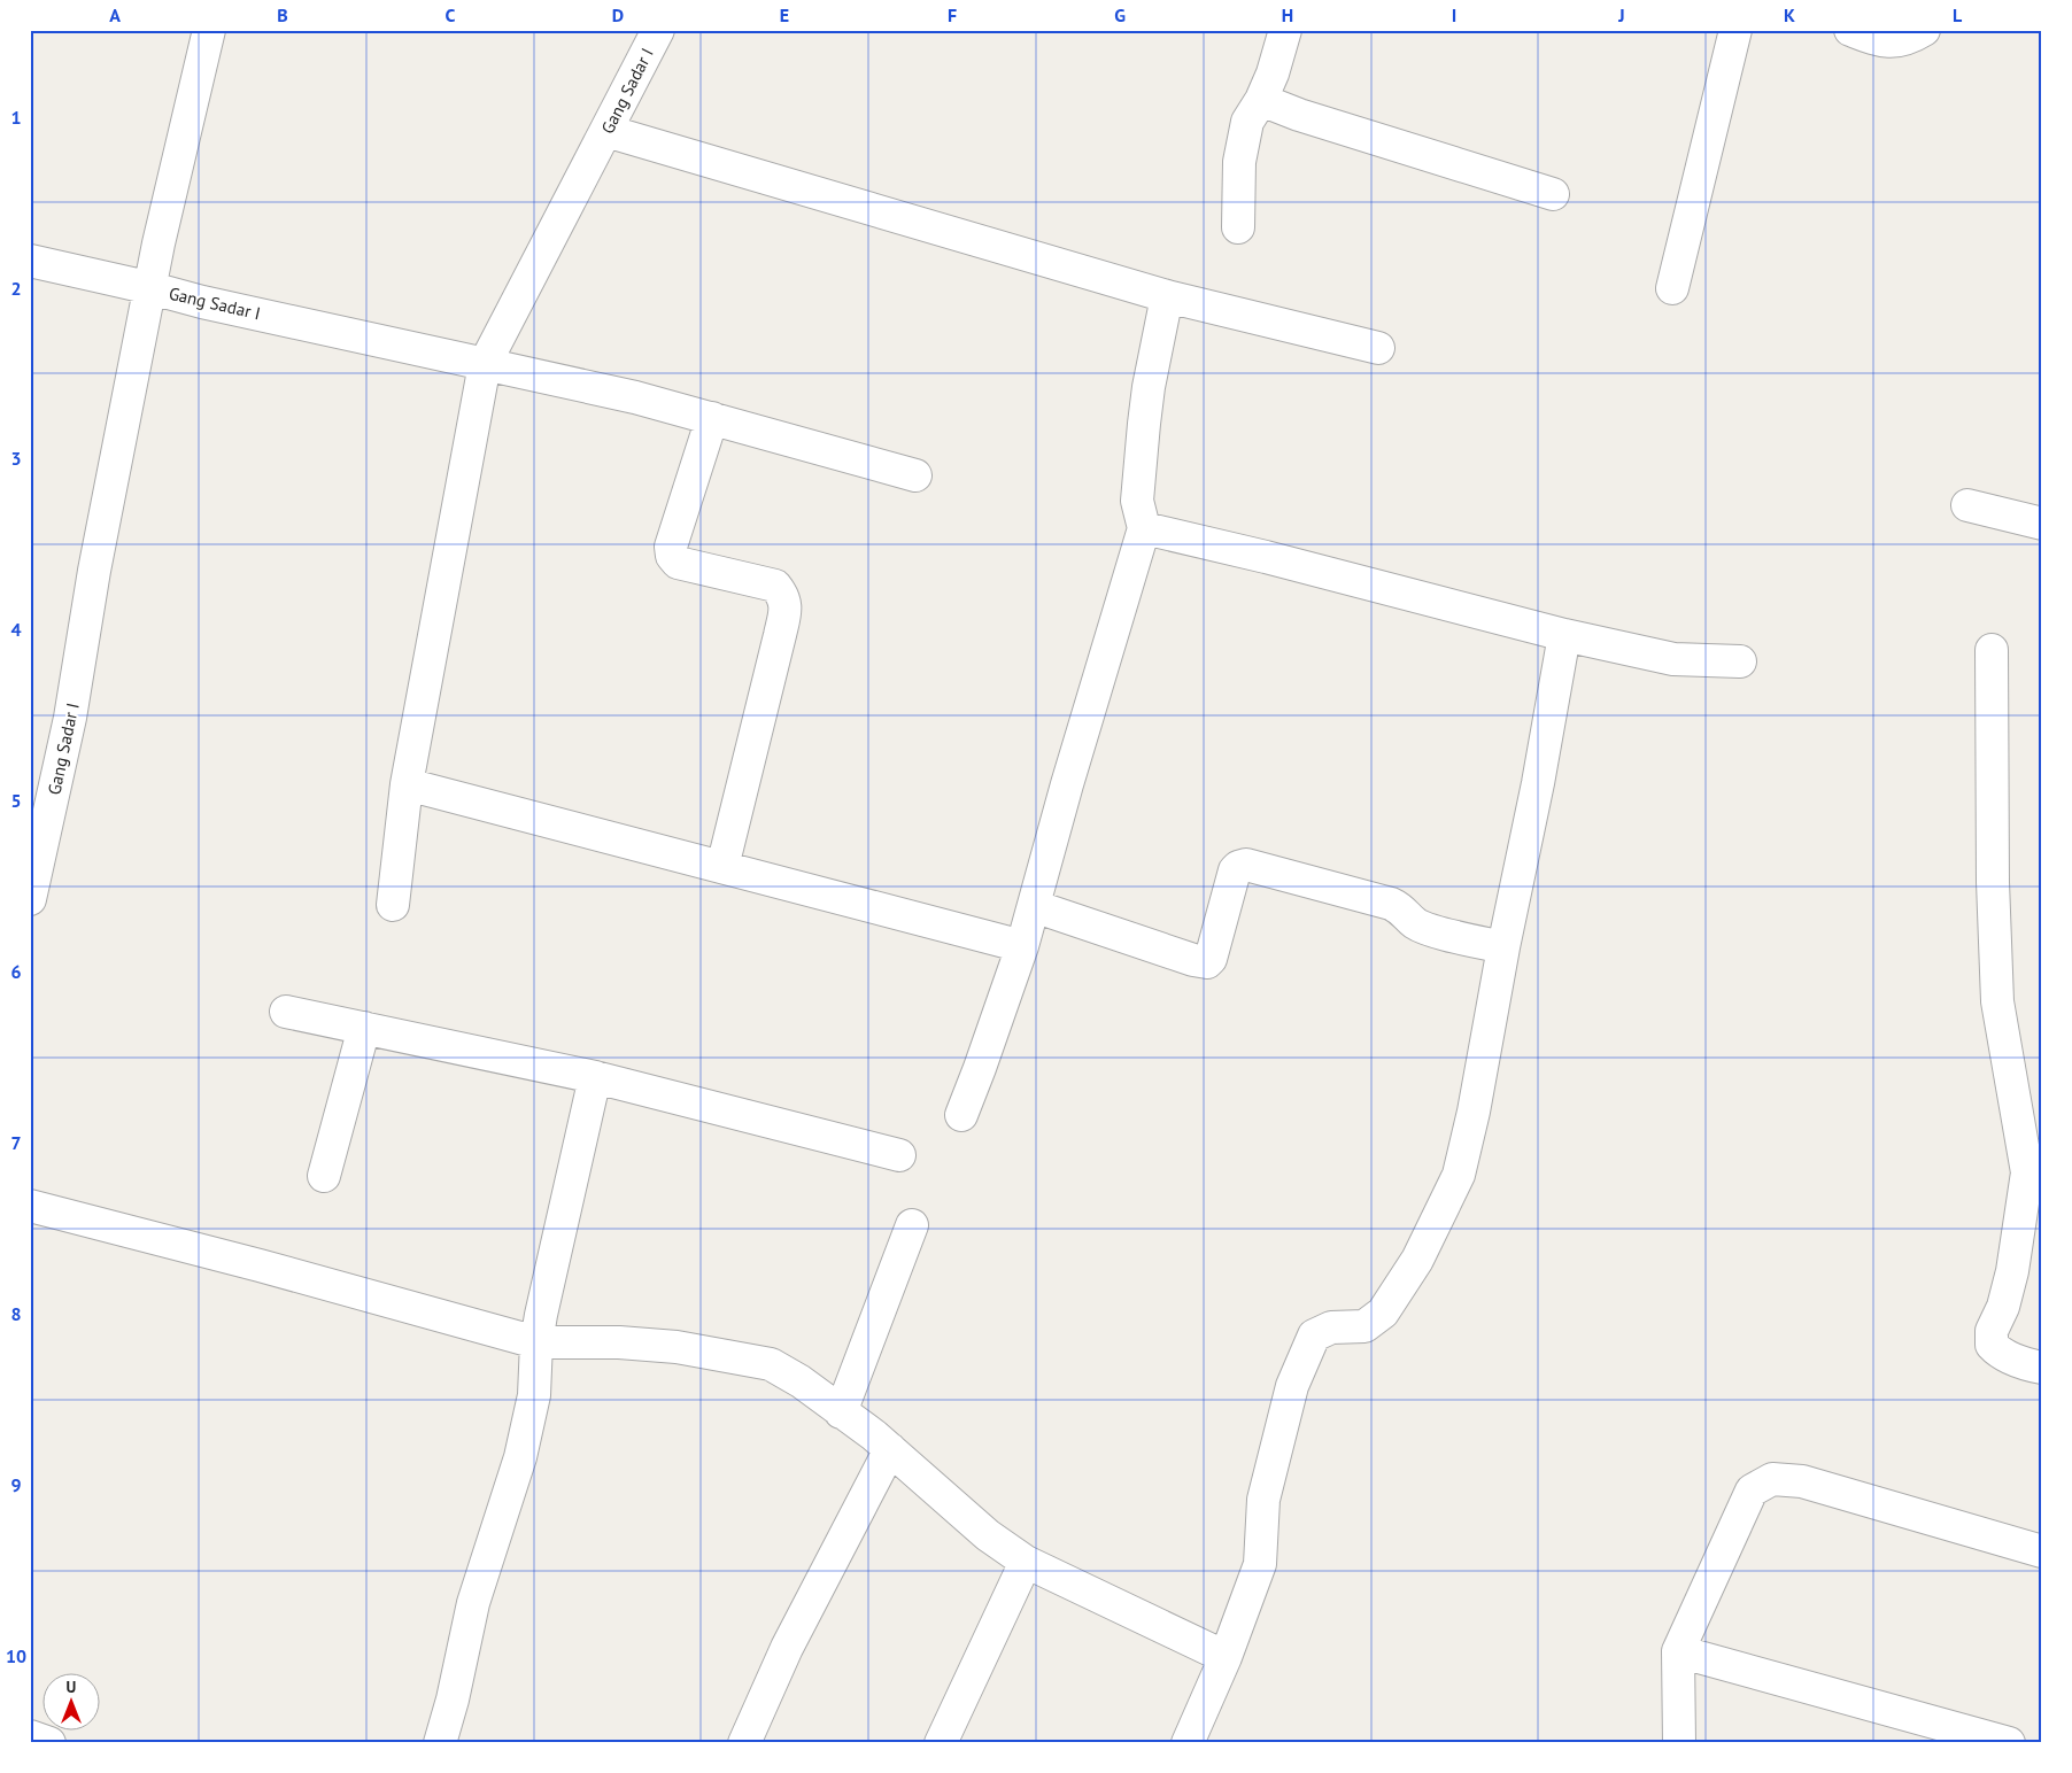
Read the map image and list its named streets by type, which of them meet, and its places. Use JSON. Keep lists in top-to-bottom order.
{
  "streets": {
    "street": ["Gang Sadar I"]
  },
  "north": "top",
  "grid": {
    "columns": [
      "A",
      "B",
      "C",
      "D",
      "E",
      "F",
      "G",
      "H",
      "I",
      "J",
      "K",
      "L"
    ],
    "rows": [
      "1",
      "2",
      "3",
      "4",
      "5",
      "6",
      "7",
      "8",
      "9",
      "10"
    ]
  }
}
